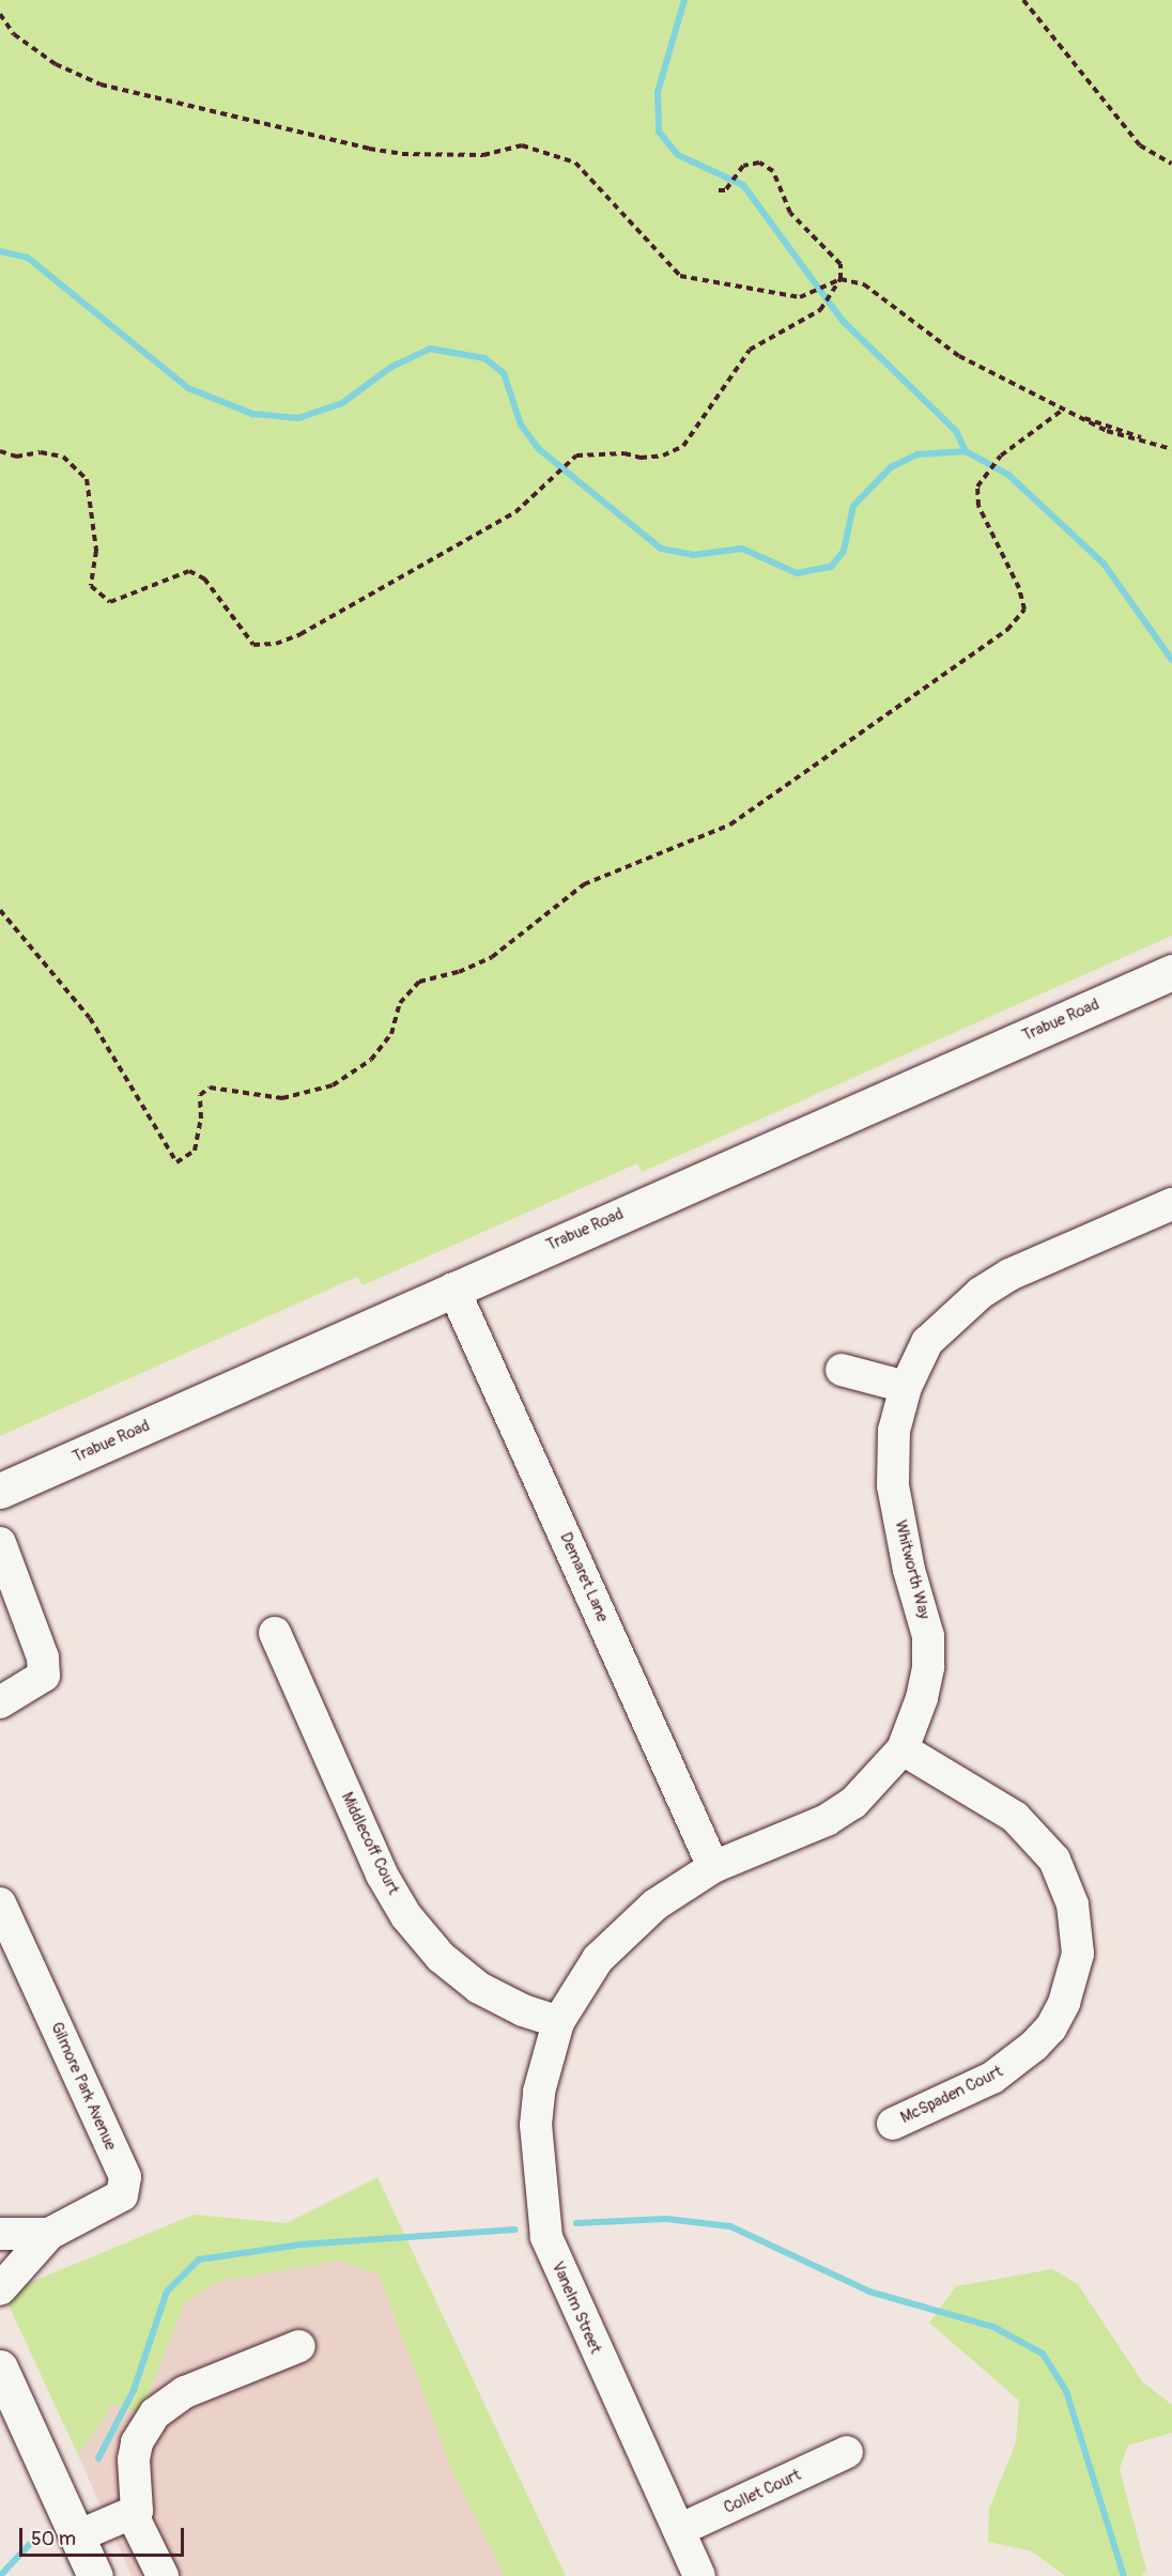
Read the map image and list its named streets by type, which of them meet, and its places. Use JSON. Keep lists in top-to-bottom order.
{
  "streets": {
    "main road": ["Trabue Road"],
    "street": [
      "Whitworth Way",
      "Demaret Lane",
      "Middlecoff Court",
      "Gilmore Park Avenue",
      "McSpaden Court",
      "Vanelm Street",
      "Collet Court"
    ]
  },
  "crossings": [
    ["Trabue Road", "Demaret Lane"],
    ["Whitworth Way", "Demaret Lane"],
    ["Whitworth Way", "Middlecoff Court"],
    ["Whitworth Way", "McSpaden Court"],
    ["Whitworth Way", "Vanelm Street"],
    ["Middlecoff Court", "Vanelm Street"],
    ["Vanelm Street", "Collet Court"]
  ],
  "scale_bar": "50 m"
}
